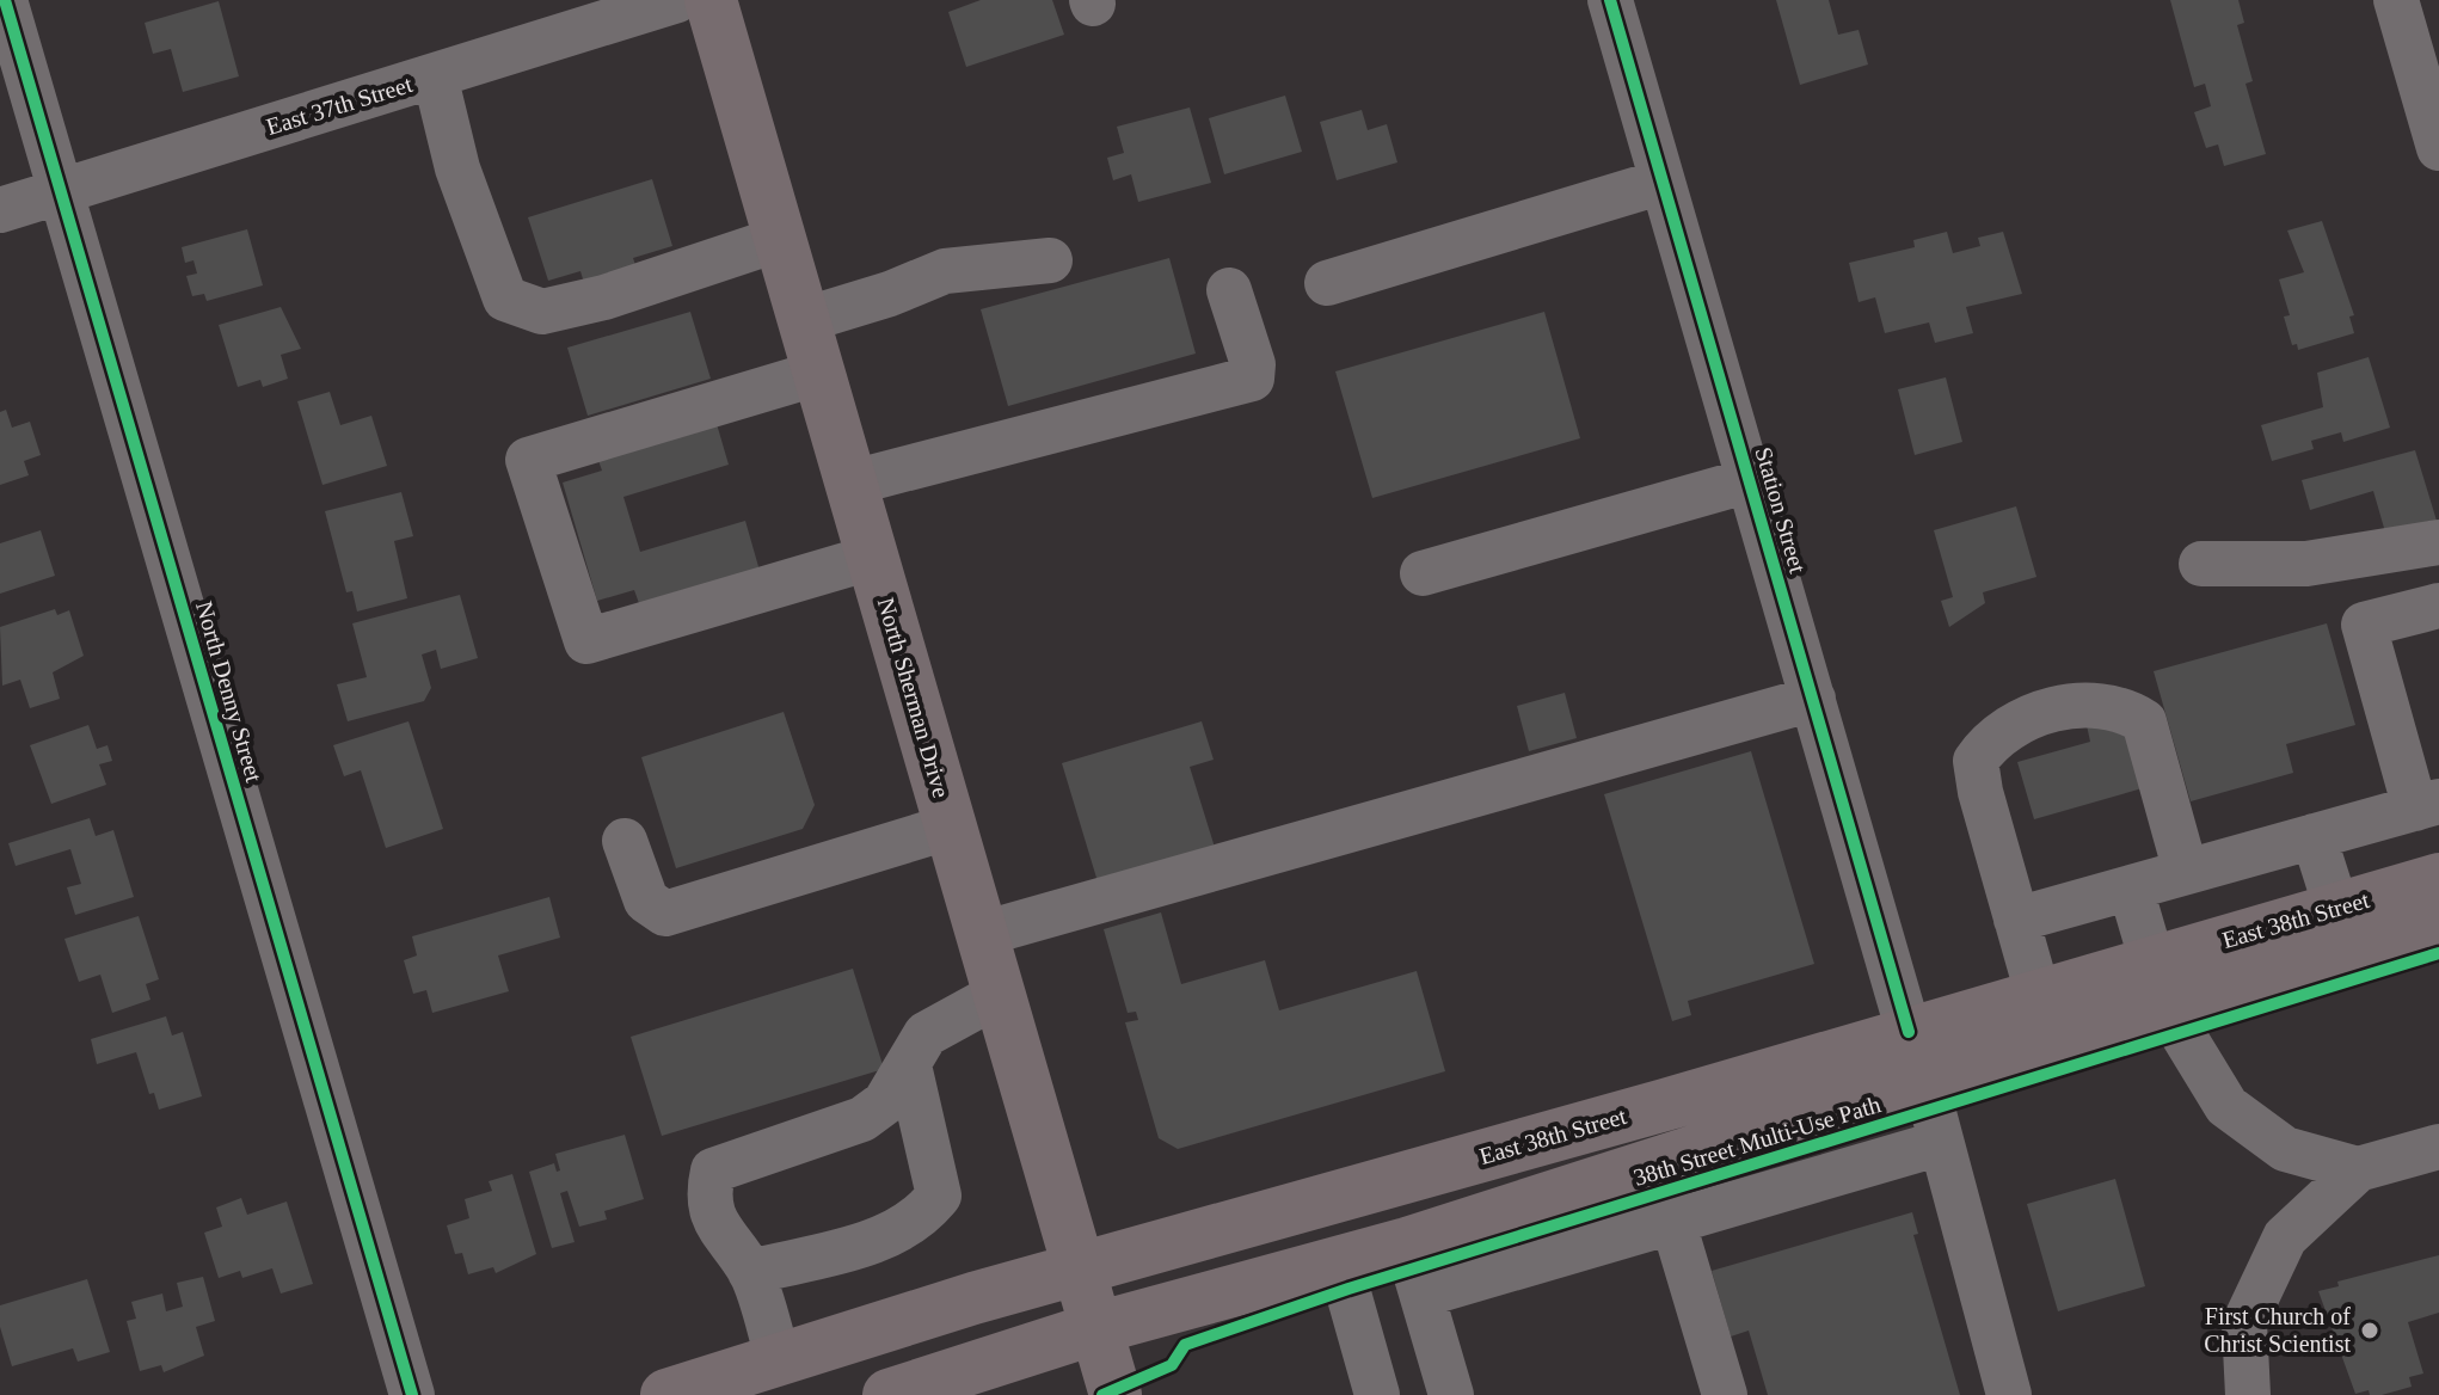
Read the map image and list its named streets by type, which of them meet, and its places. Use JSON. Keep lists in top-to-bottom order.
{
  "streets": {
    "main road": ["North Sherman Drive", "East 38th Street"],
    "street": ["East 37th Street", "Station Street", "North Denny Street"],
    "cycle path": ["38th Street Multi-Use Path"]
  },
  "crossings": [
    ["East 37th Street", "North Denny Street"],
    ["Station Street", "East 38th Street"],
    ["North Sherman Drive", "East 38th Street"]
  ],
  "places": ["First Church of Christ Scientist"]
}
